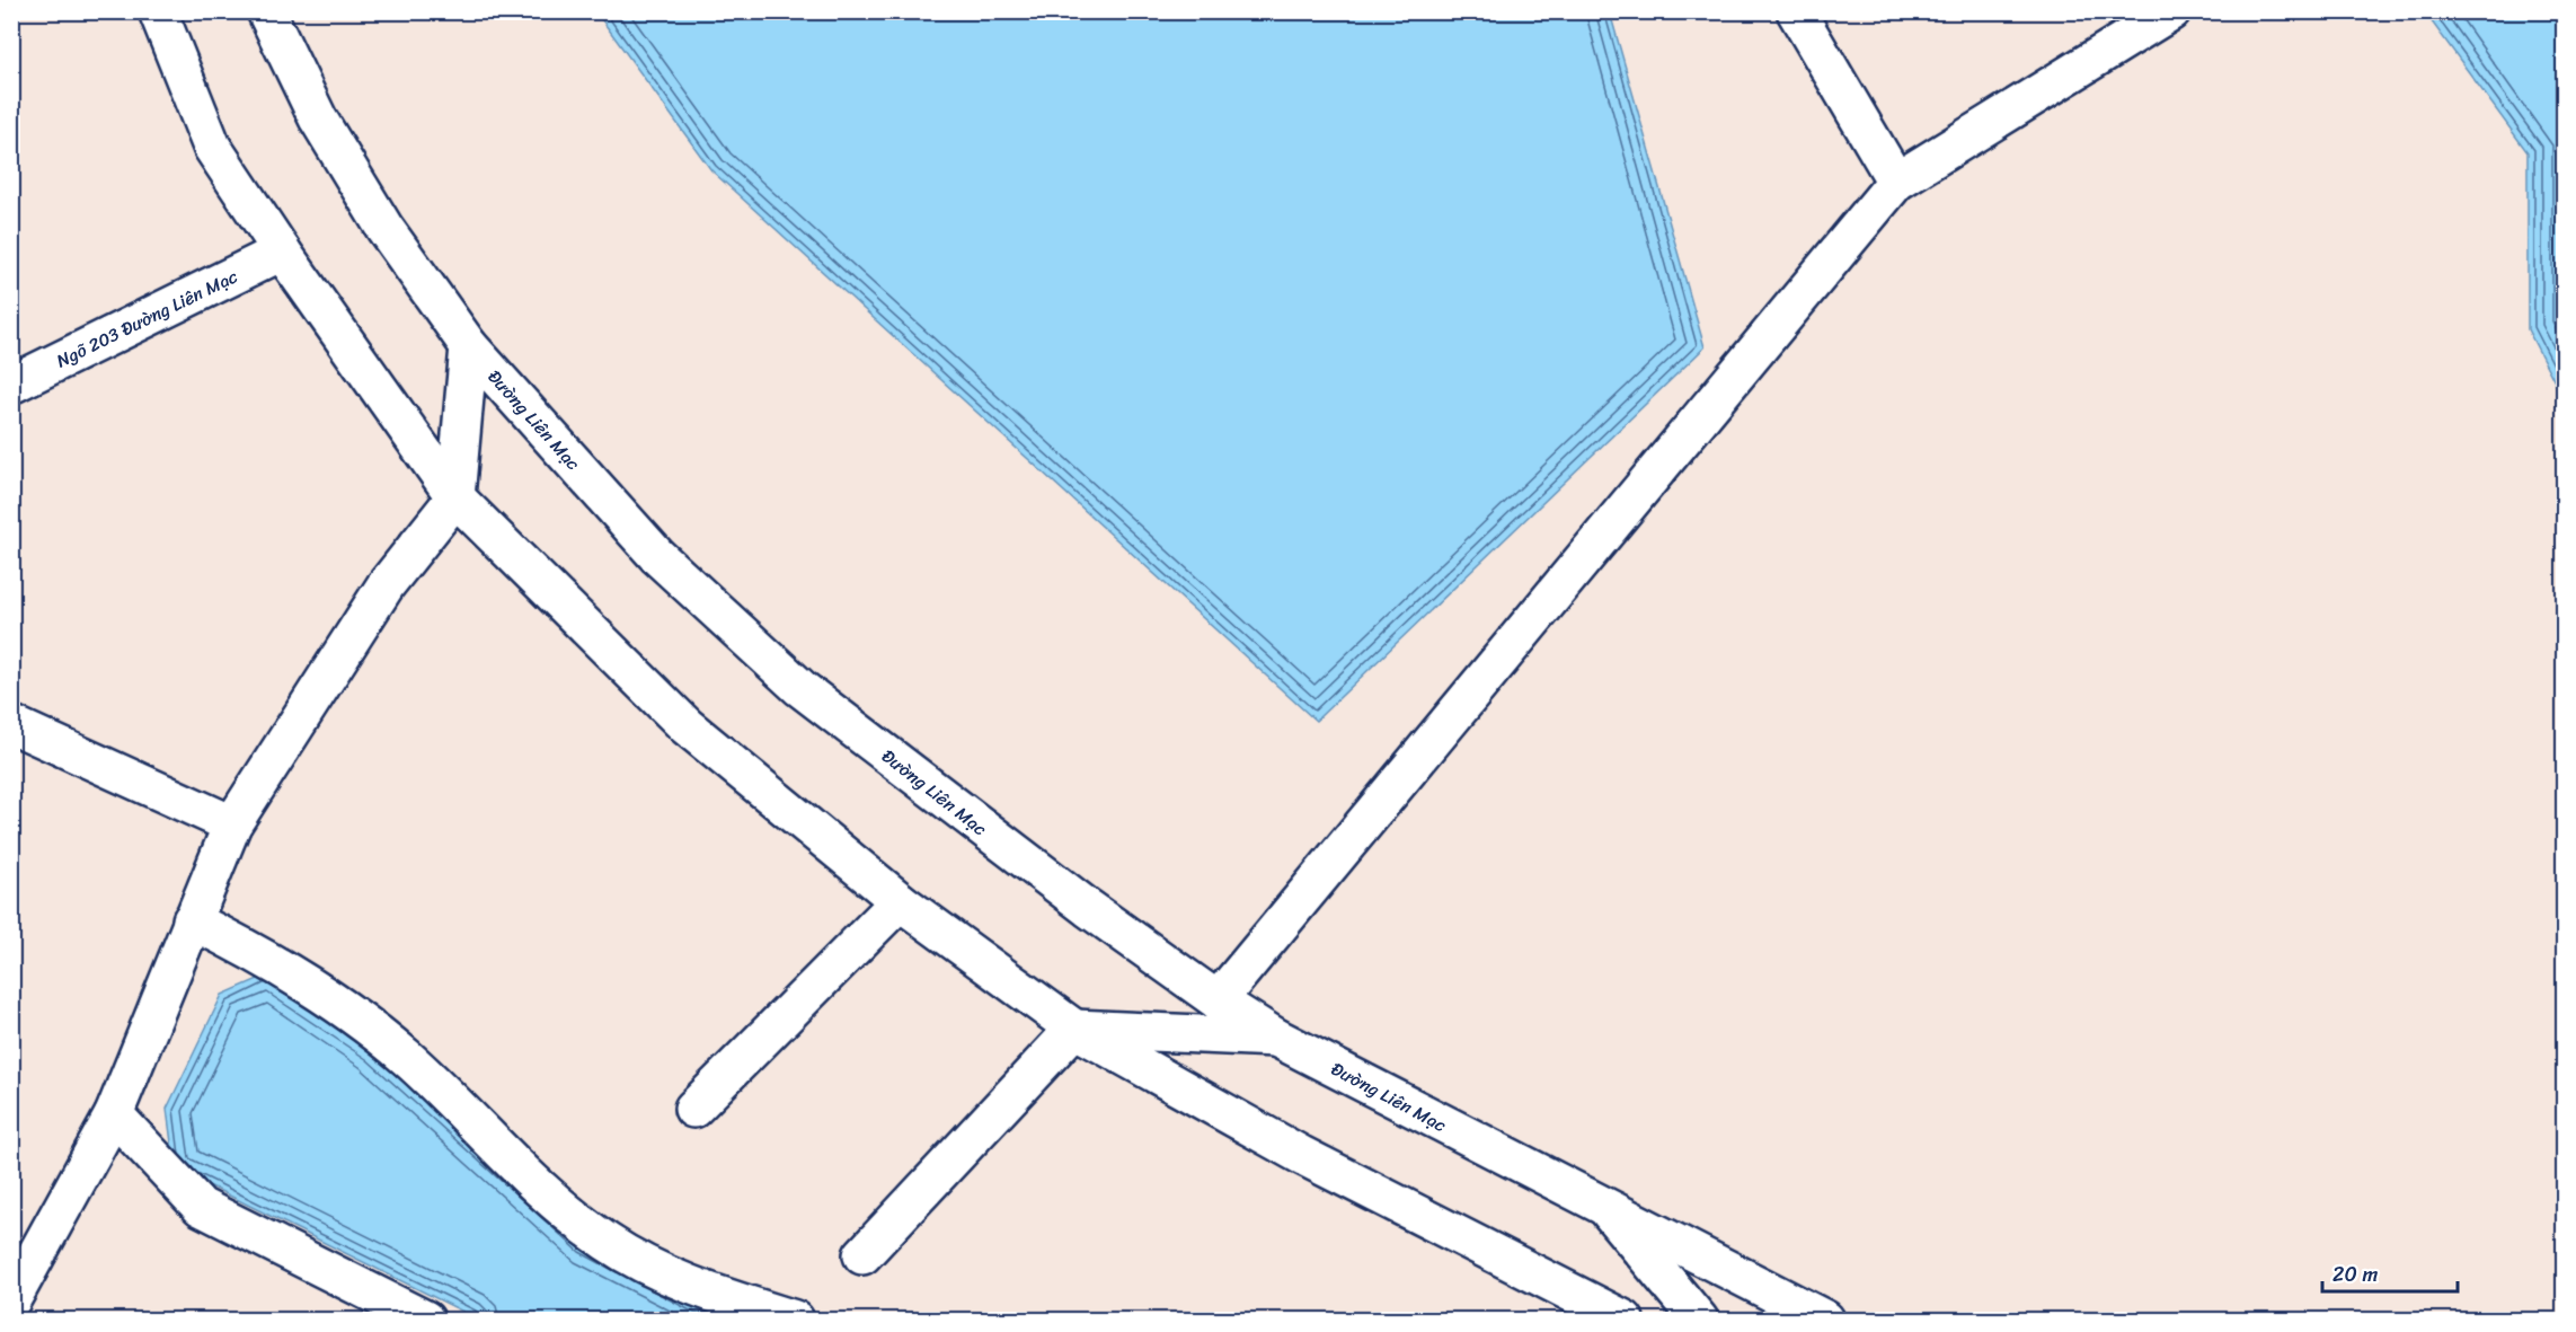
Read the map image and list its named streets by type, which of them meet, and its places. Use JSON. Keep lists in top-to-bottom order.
{
  "streets": {
    "street": ["Ngõ 203 Đường Liên Mạc", "Đường Liên Mạc"]
  },
  "scale_bar": "20 m"
}
